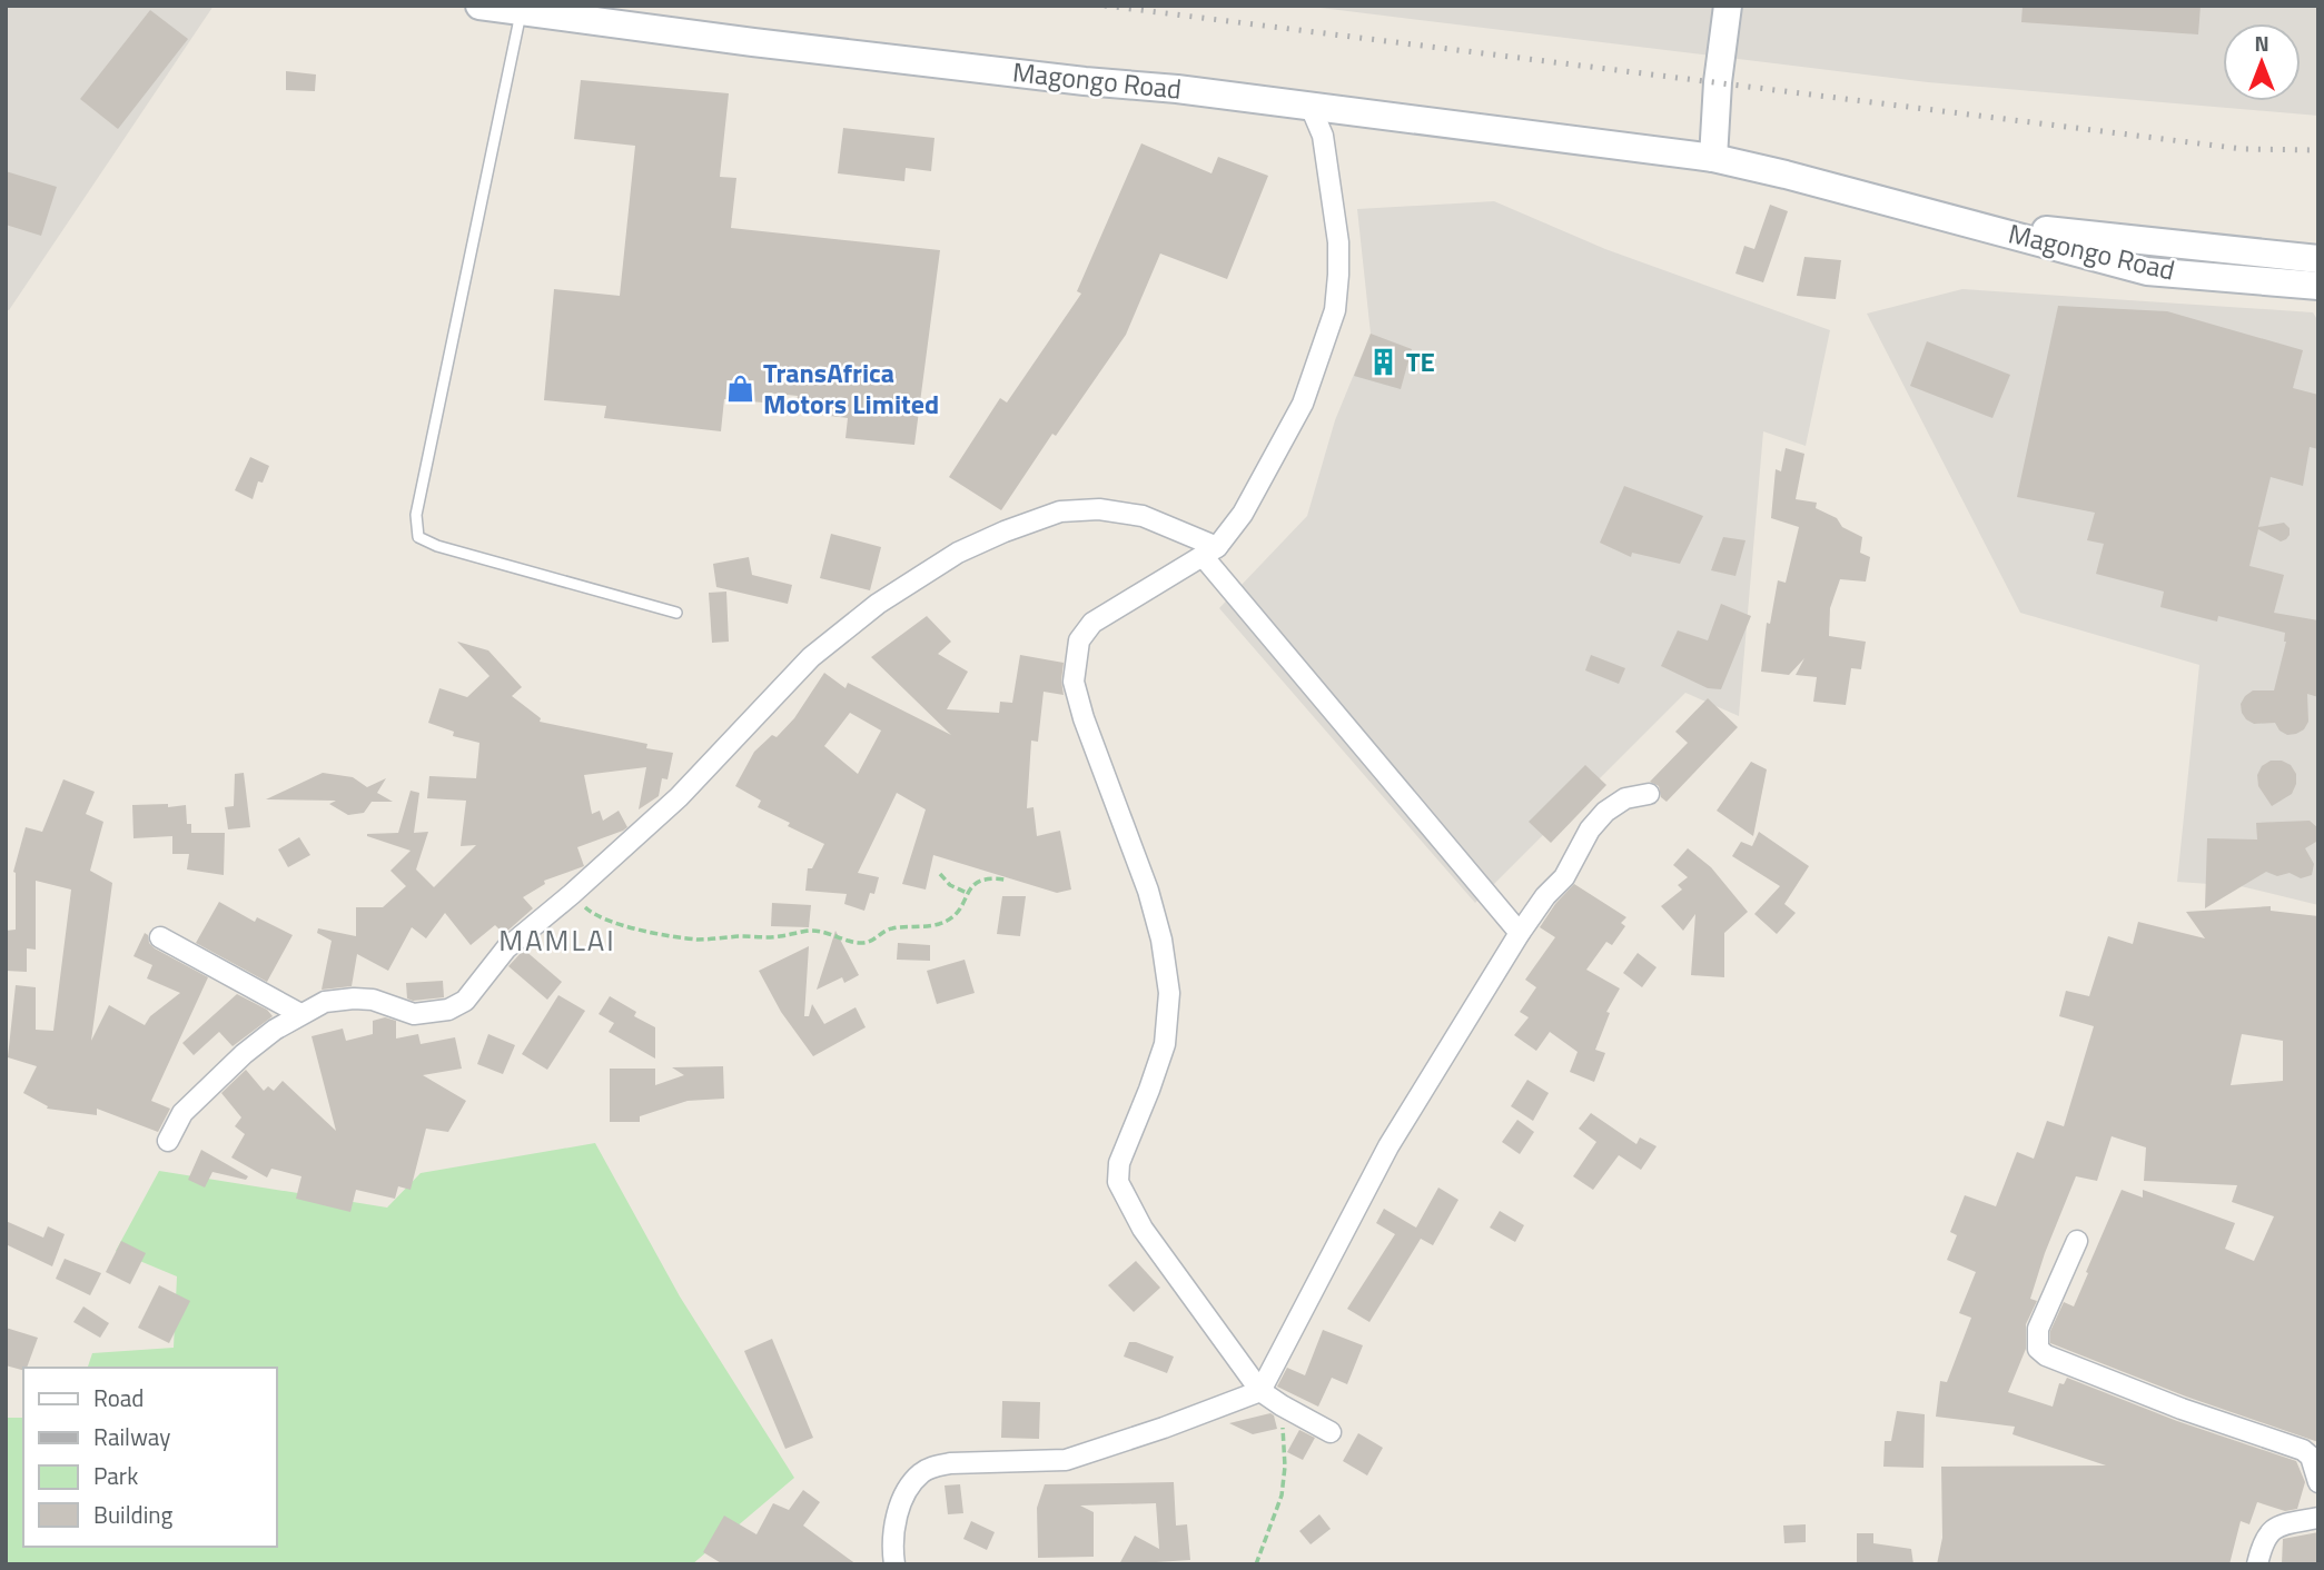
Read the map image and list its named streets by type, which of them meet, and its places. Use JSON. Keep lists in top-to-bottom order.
{
  "streets": {
    "street": ["Magongo Road"]
  },
  "districts": ["MAMLAI"],
  "places": {
    "building": ["TE"],
    "shop": ["TransAfrica Motors Limited"]
  },
  "legend": [
    "Road",
    "Railway",
    "Park",
    "Building"
  ],
  "north": "top"
}
